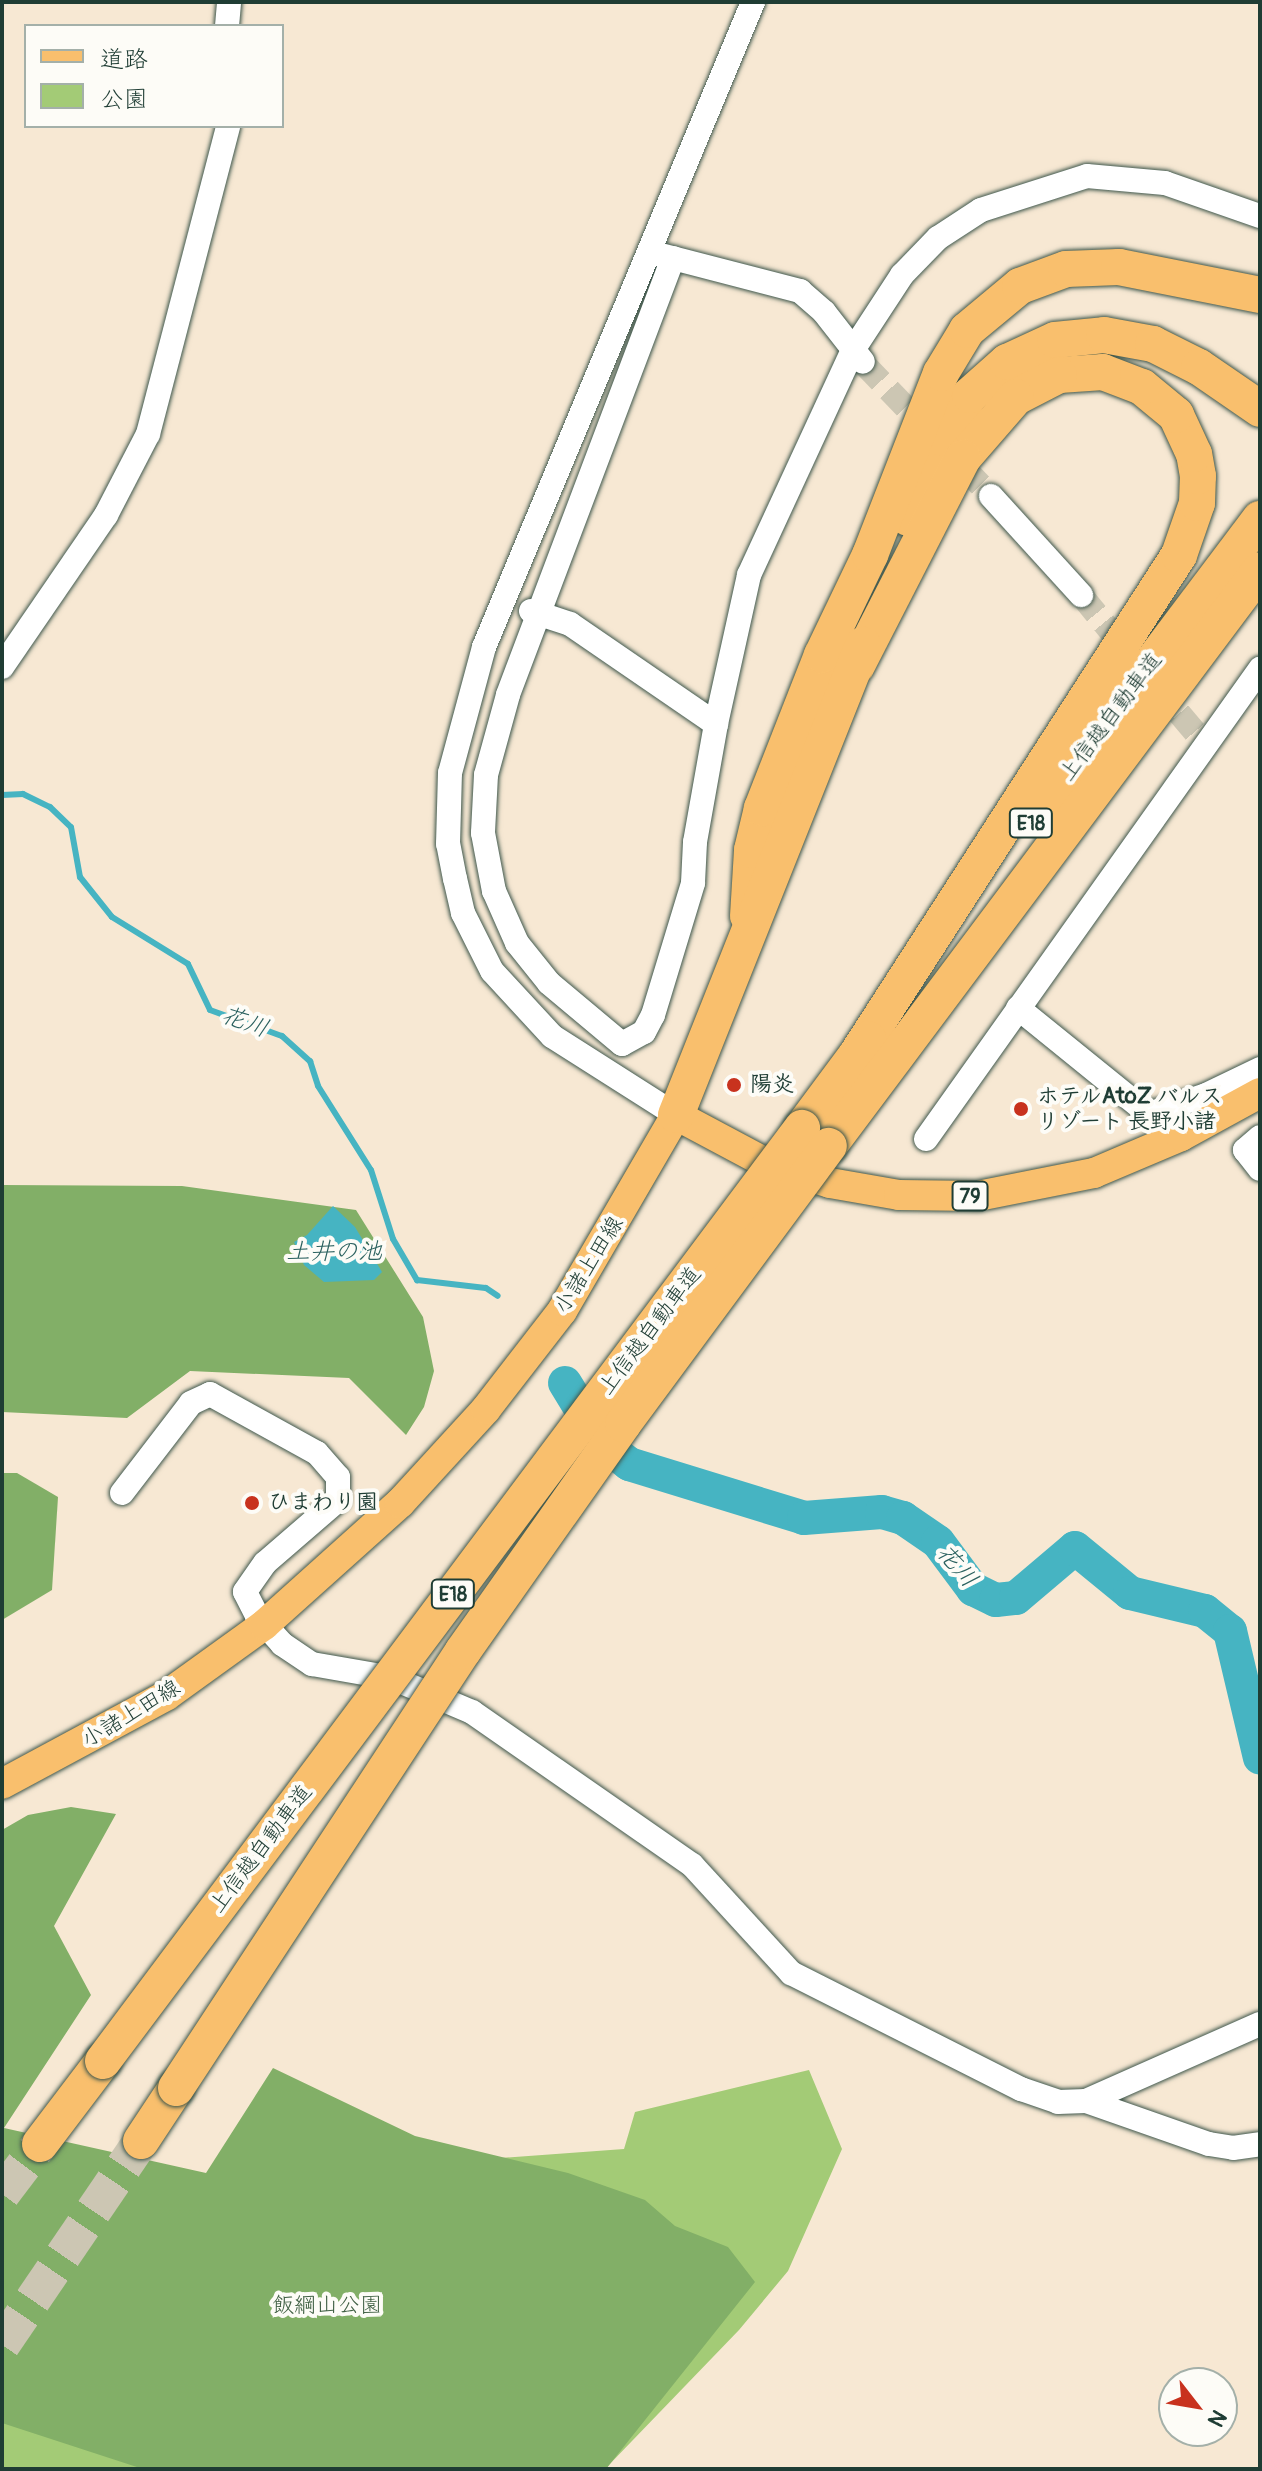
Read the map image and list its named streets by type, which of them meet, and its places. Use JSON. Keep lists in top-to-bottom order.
{
  "streets": {
    "highway": ["上信越自動車道", "E18"],
    "main road": ["79", "小諸上田線"]
  },
  "crossings": [
    ["79", "小諸上田線"]
  ],
  "water": ["花川", "土井の池"],
  "parks": ["飯綱山公園"],
  "places": ["陽炎", "ホテルAtoZ バルス リゾート 長野小諸", "ひまわり園"],
  "legend": ["道路", "公園"],
  "north": "bottom right"
}
